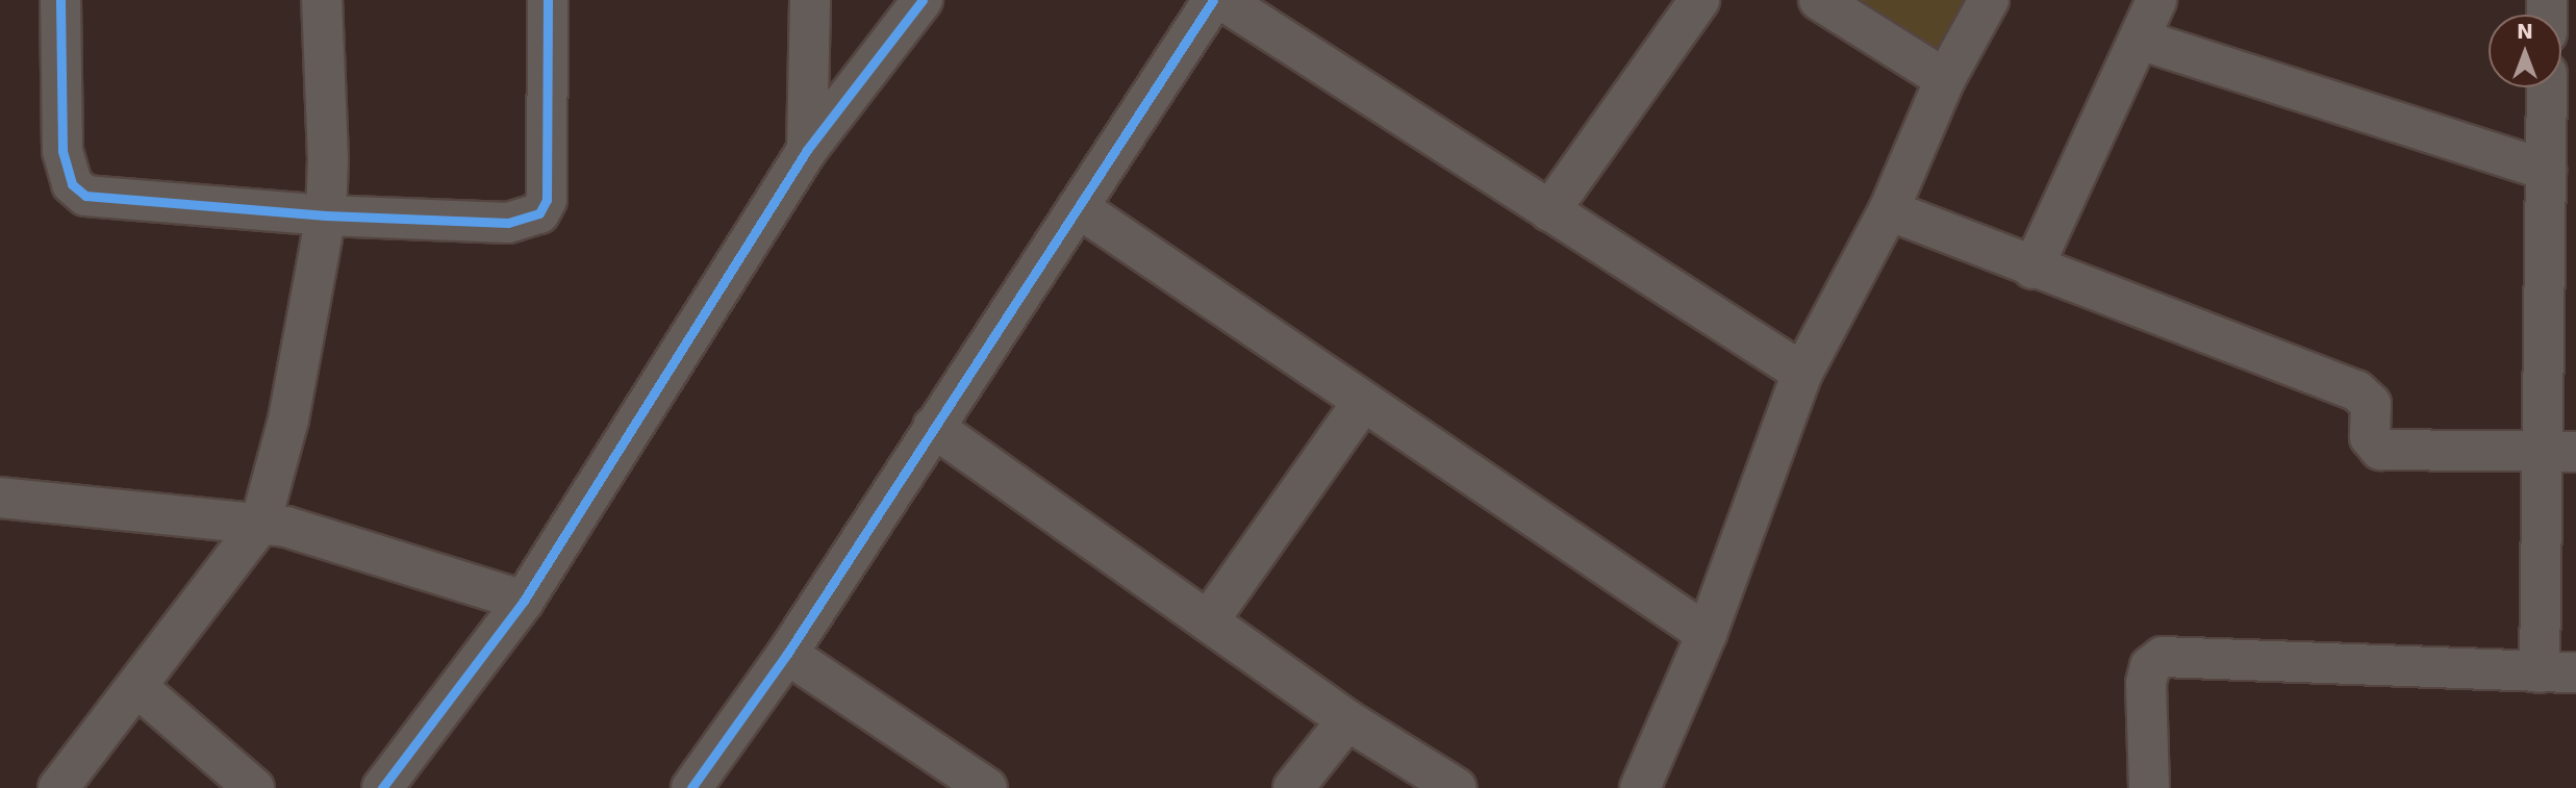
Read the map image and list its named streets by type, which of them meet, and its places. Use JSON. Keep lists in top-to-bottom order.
{
  "north": "top"
}
